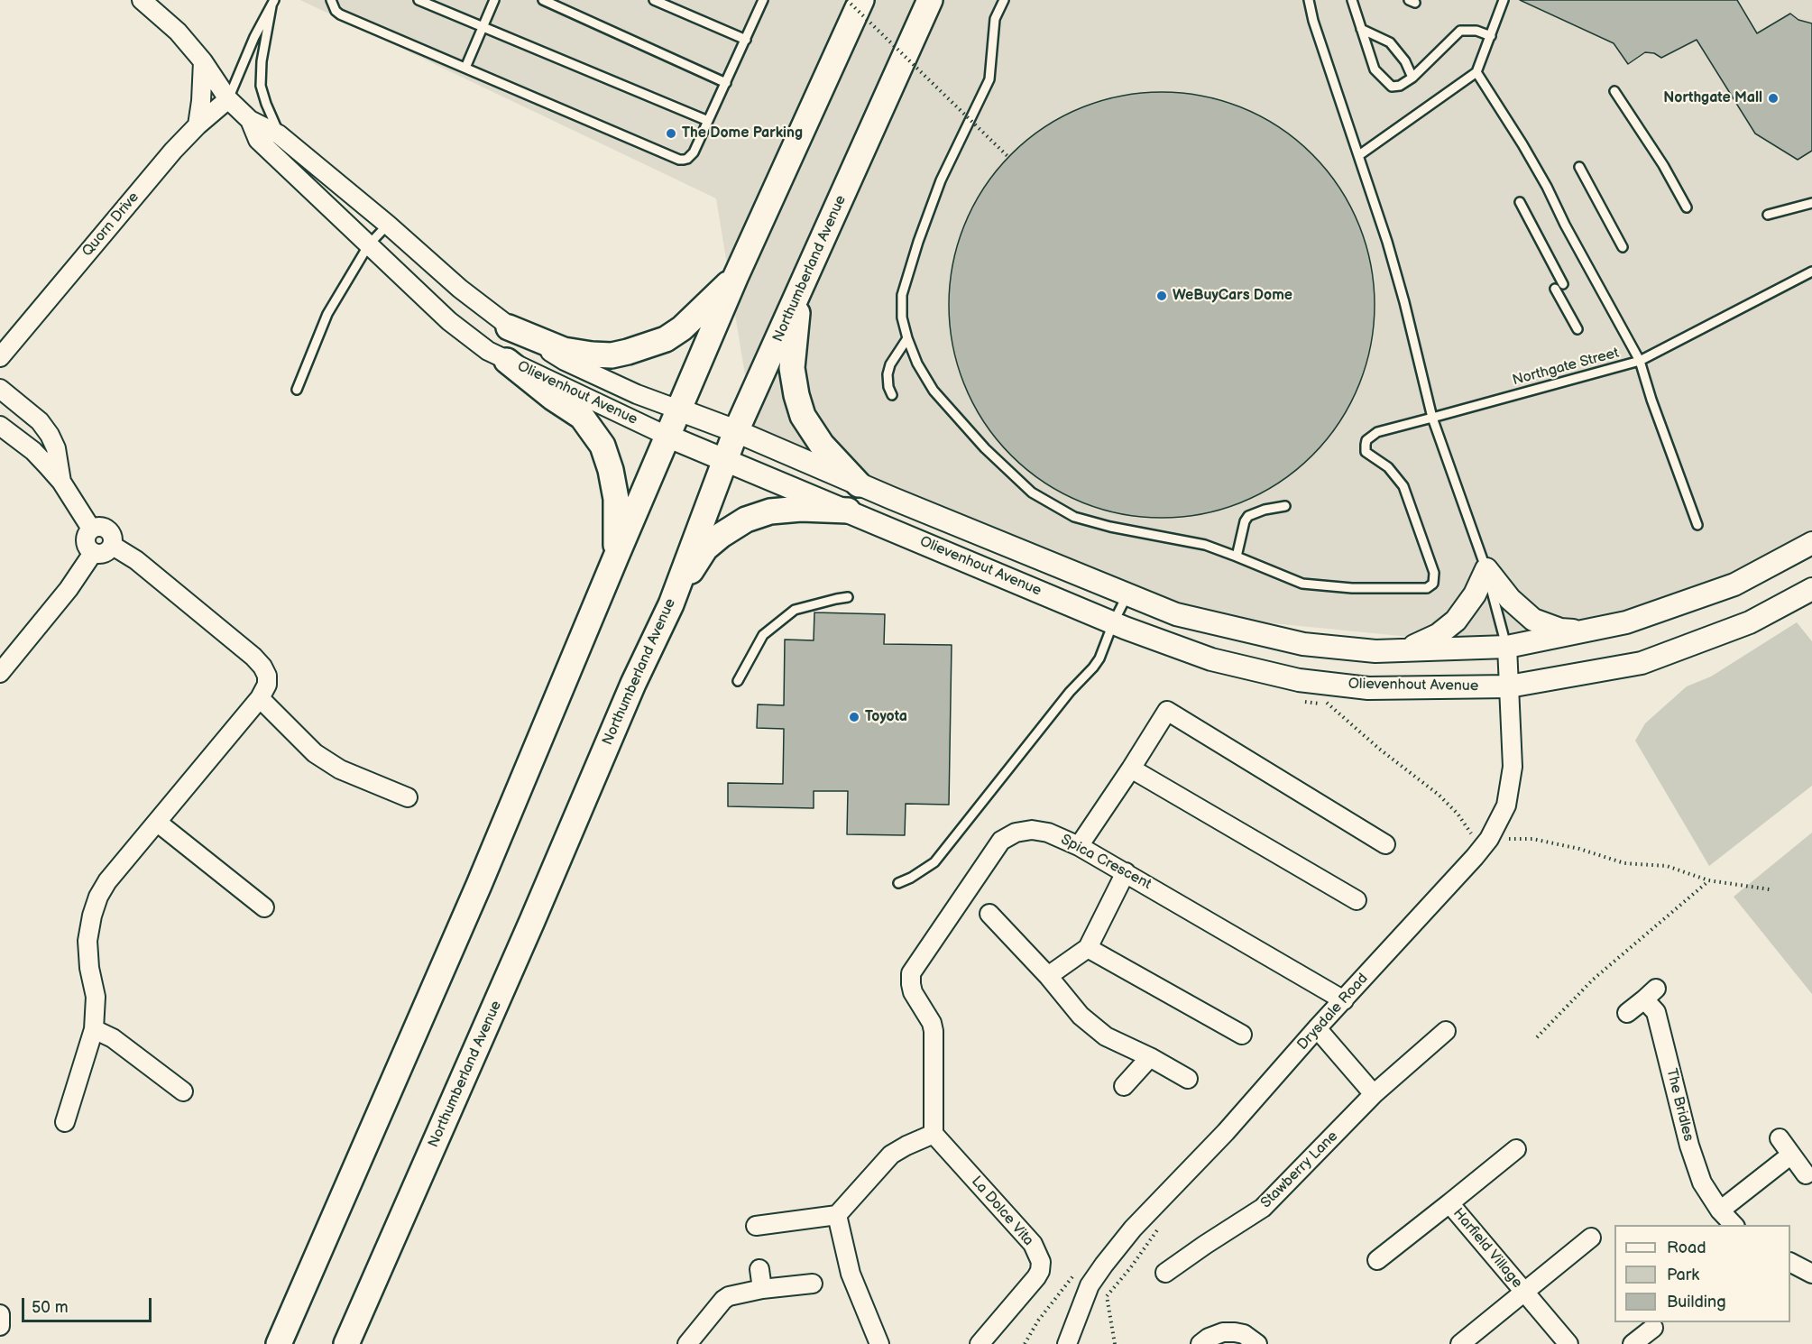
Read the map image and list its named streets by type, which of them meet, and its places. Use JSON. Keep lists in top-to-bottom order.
{
  "streets": {
    "main road": ["Northumberland Avenue"],
    "street": [
      "Quorn Drive",
      "Olievenhout Avenue",
      "Spica Crescent",
      "Drysdale Road",
      "The Bridles",
      "Stawberry Lane",
      "La Dolce Vita",
      "Harfield Village"
    ],
    "lane": ["Northgate Street"]
  },
  "crossings": [
    ["Quorn Drive", "Olievenhout Avenue"],
    ["Northumberland Avenue", "Olievenhout Avenue"],
    ["Olievenhout Avenue", "Drysdale Road"],
    ["Spica Crescent", "Drysdale Road"],
    ["Spica Crescent", "La Dolce Vita"]
  ],
  "places": [
    "Northgate Mall",
    "The Dome Parking",
    "WeBuyCars Dome",
    "Toyota"
  ],
  "legend": ["Road", "Park", "Building"],
  "scale_bar": "50 m"
}
